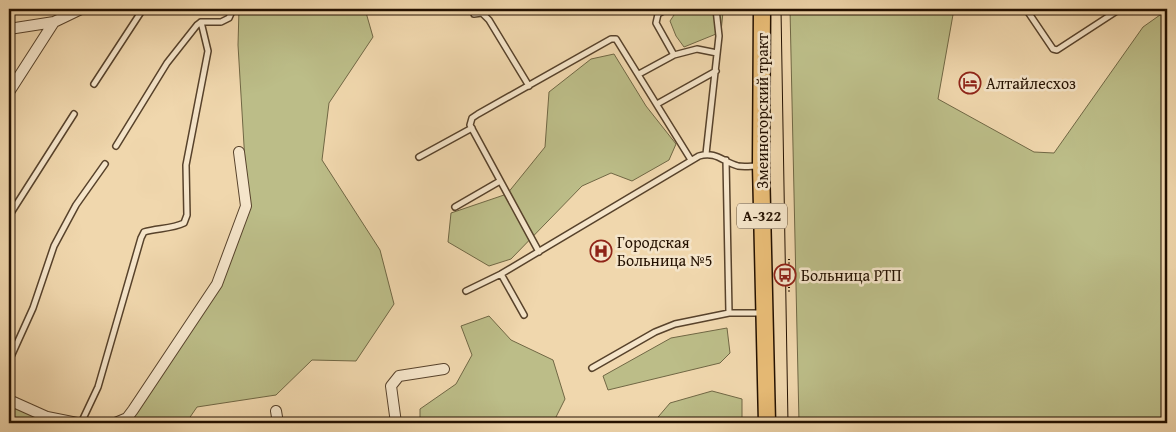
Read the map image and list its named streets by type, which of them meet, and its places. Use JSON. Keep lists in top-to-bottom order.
{
  "streets": {
    "highway": ["Змеиногорский тракт", "А-322"]
  },
  "places": {
    "hotel": ["Алтайлесхоз"],
    "hospital": ["Городская Больница №5"],
    "bus stop": ["Больница РТП"]
  }
}
